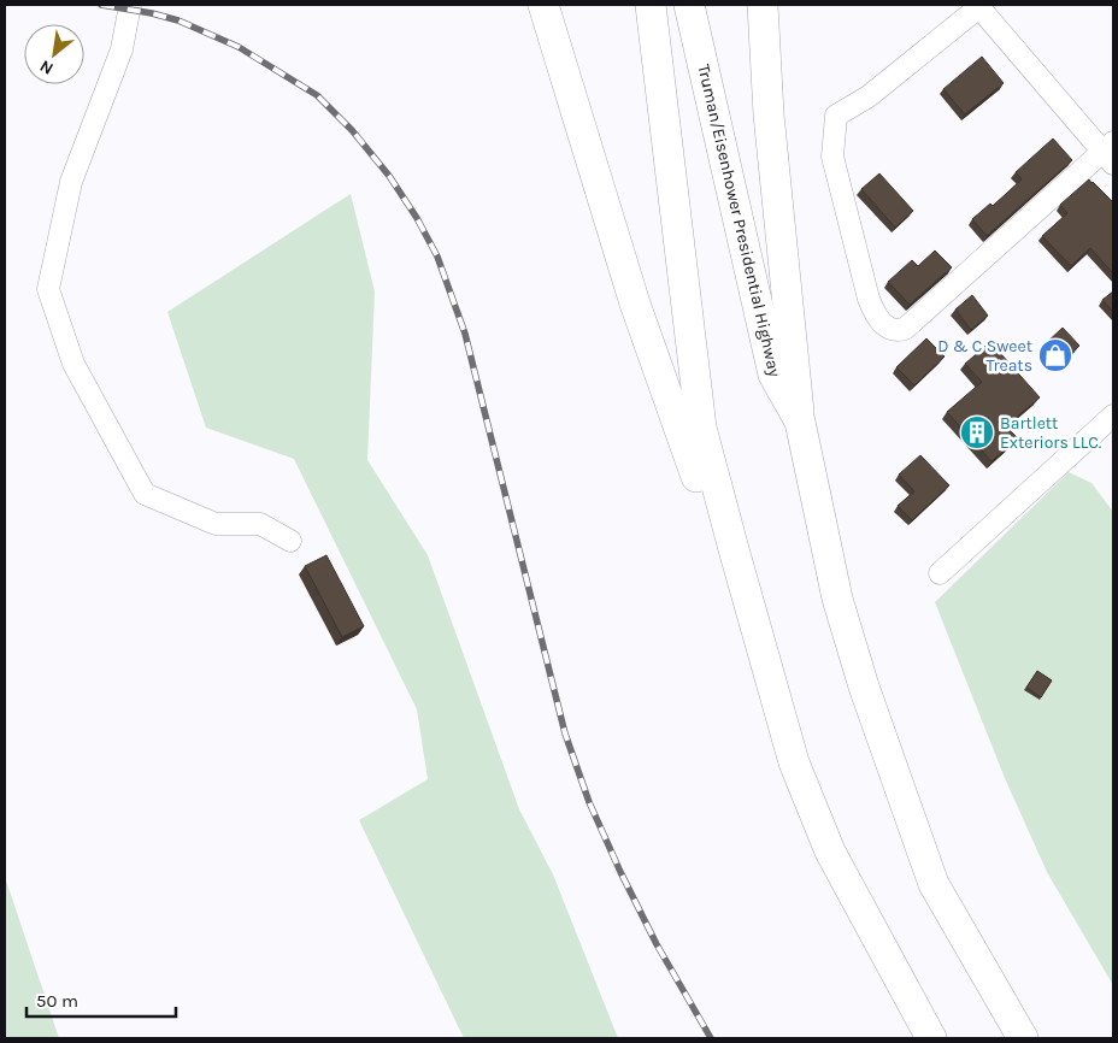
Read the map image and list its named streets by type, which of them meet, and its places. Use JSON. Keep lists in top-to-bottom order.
{
  "streets": {
    "highway": ["Truman/Eisenhower Presidential Highway"]
  },
  "places": {
    "shop": ["D & C Sweet Treats"],
    "building": ["Bartlett Exteriors LLC."]
  },
  "scale_bar": "50 m",
  "north": "bottom left"
}
